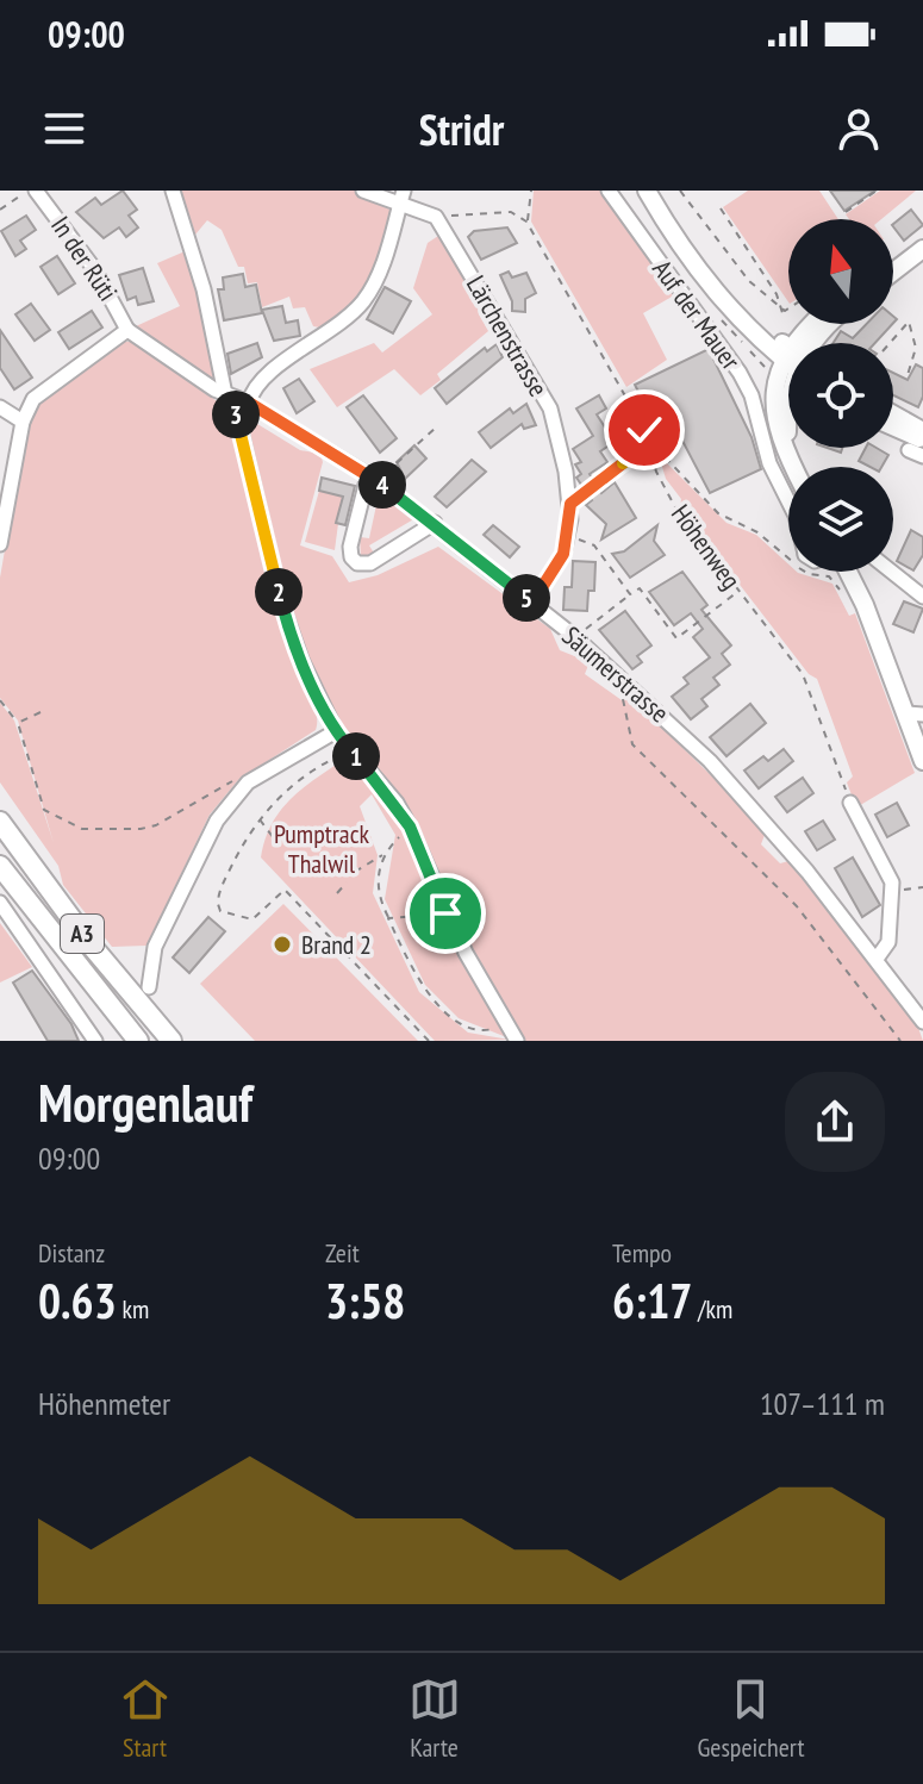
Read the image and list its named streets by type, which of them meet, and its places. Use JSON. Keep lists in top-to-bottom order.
{
  "streets": {
    "highway": ["A3"],
    "street": [
      "In der Rüti",
      "Auf der Mauer",
      "Lärchenstrasse",
      "Säumerstrasse"
    ],
    "path": ["Höhenweg"]
  },
  "crossings": [
    ["In der Rüti", "Säumerstrasse"],
    ["Lärchenstrasse", "Säumerstrasse"]
  ],
  "parks": ["Pumptrack Thalwil"],
  "places": ["Brand 2"],
  "north": "top",
  "page": {
    "status": "09:00",
    "header": "Stridr",
    "pins": [
      "3",
      "4",
      "2",
      "5",
      "1"
    ],
    "heading": ["Morgenlauf", "09:00"],
    "stats": [
      ["Distanz", "0.63 km"],
      ["Zeit", "3:58"],
      ["Tempo", "6:17 /km"]
    ],
    "chart": ["Höhenmeter", "107–111 m"],
    "tabs": ["Start", "Karte", "Gespeichert"]
  }
}
